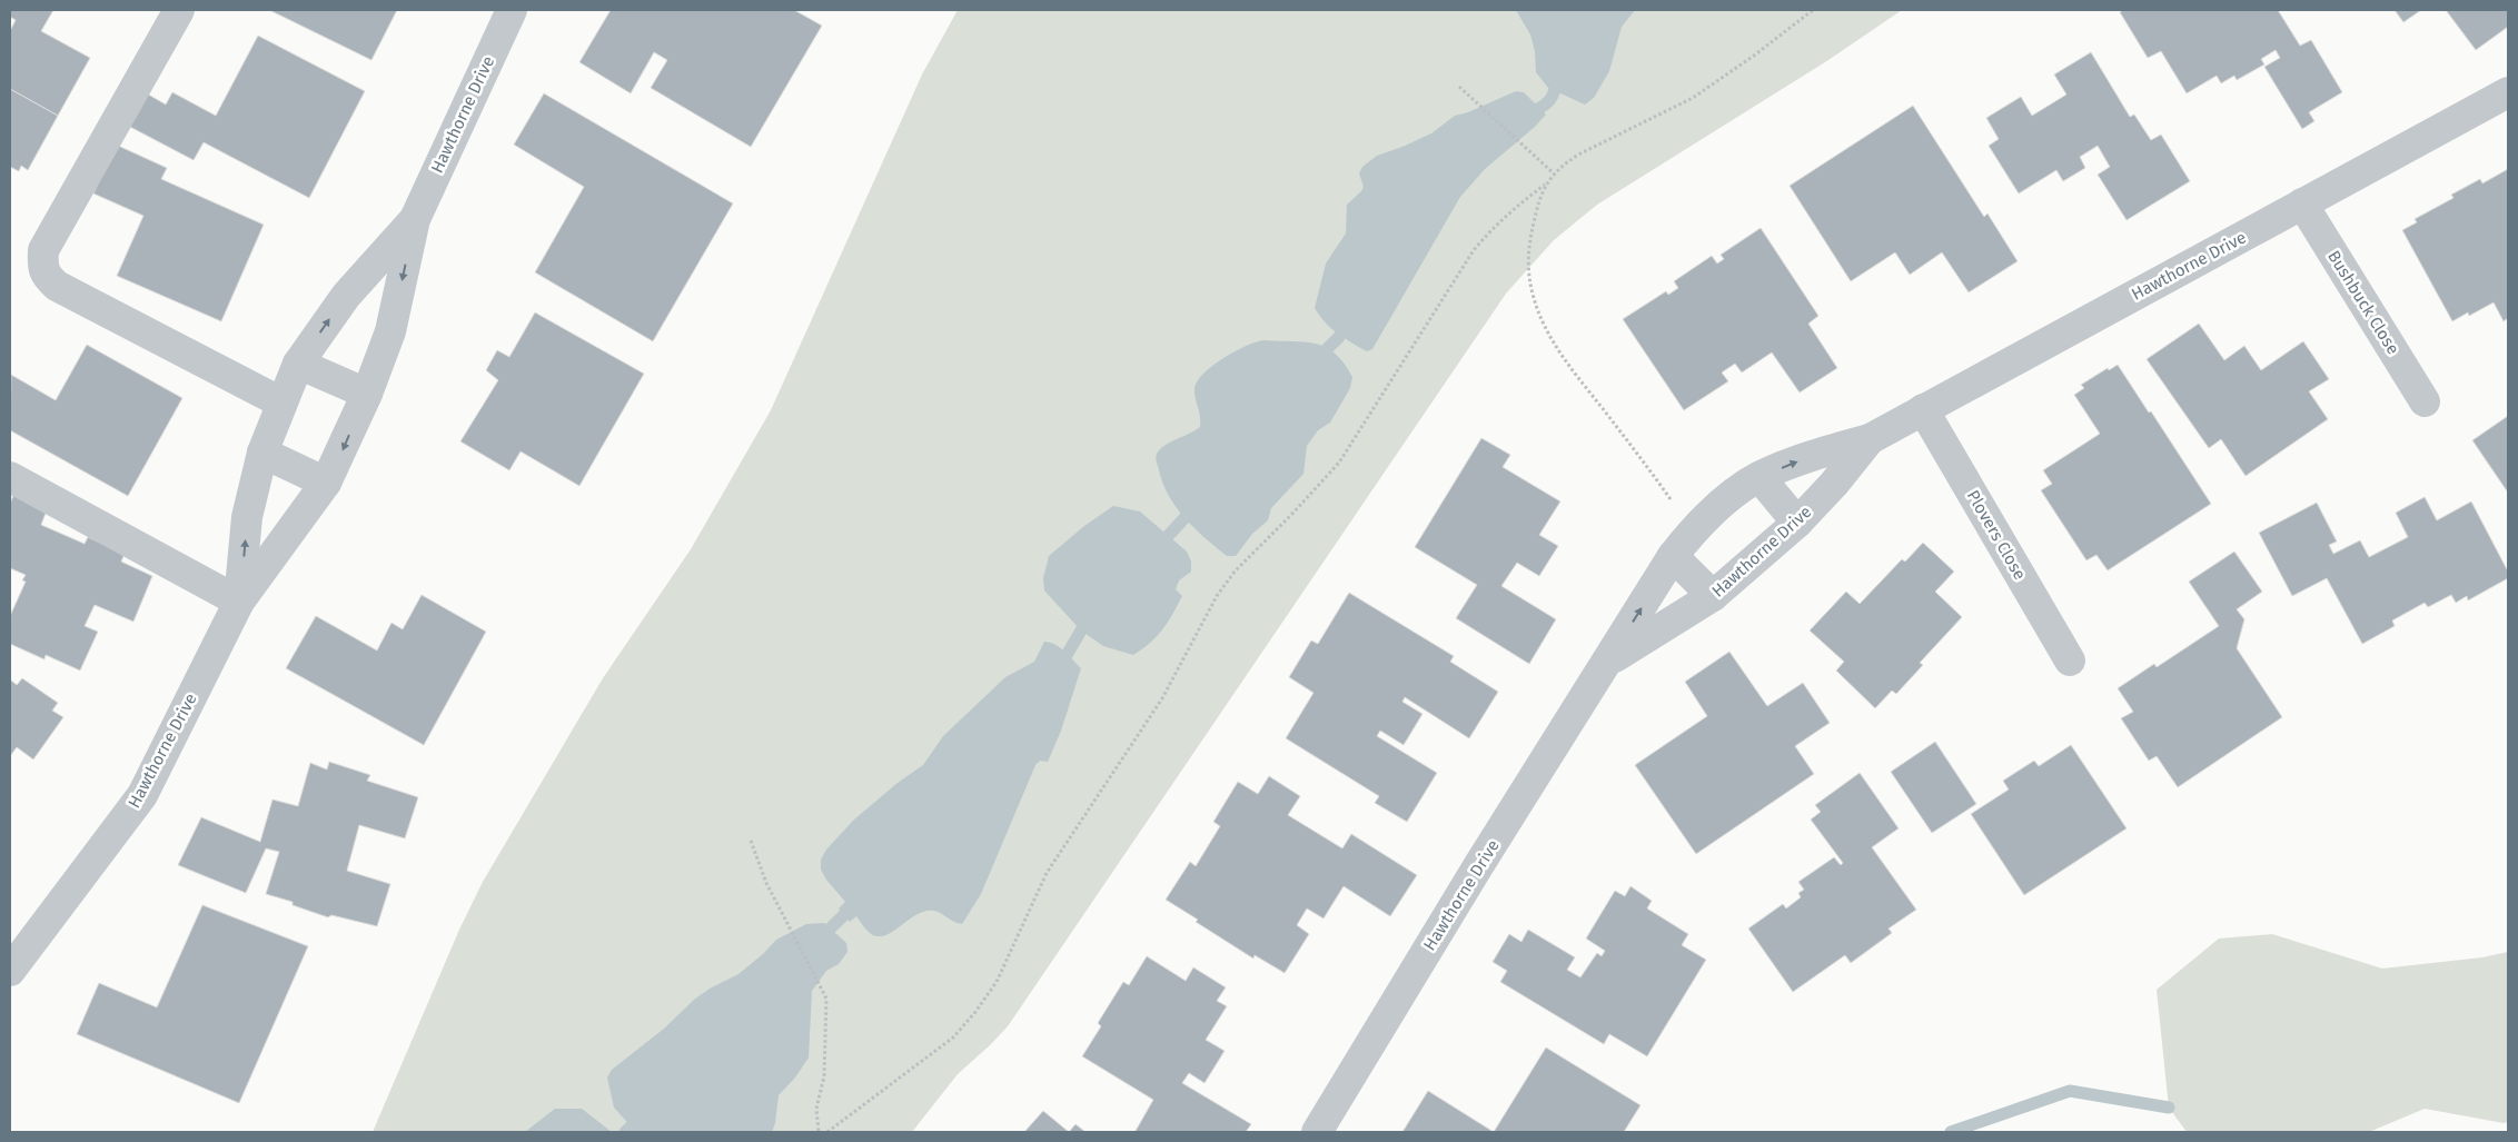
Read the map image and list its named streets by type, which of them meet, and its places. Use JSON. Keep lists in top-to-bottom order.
{
  "streets": {
    "street": ["Hawthorne Drive", "Bushbuck Close", "Plovers Close"]
  },
  "crossings": [
    ["Hawthorne Drive", "Bushbuck Close"],
    ["Hawthorne Drive", "Plovers Close"]
  ]
}
